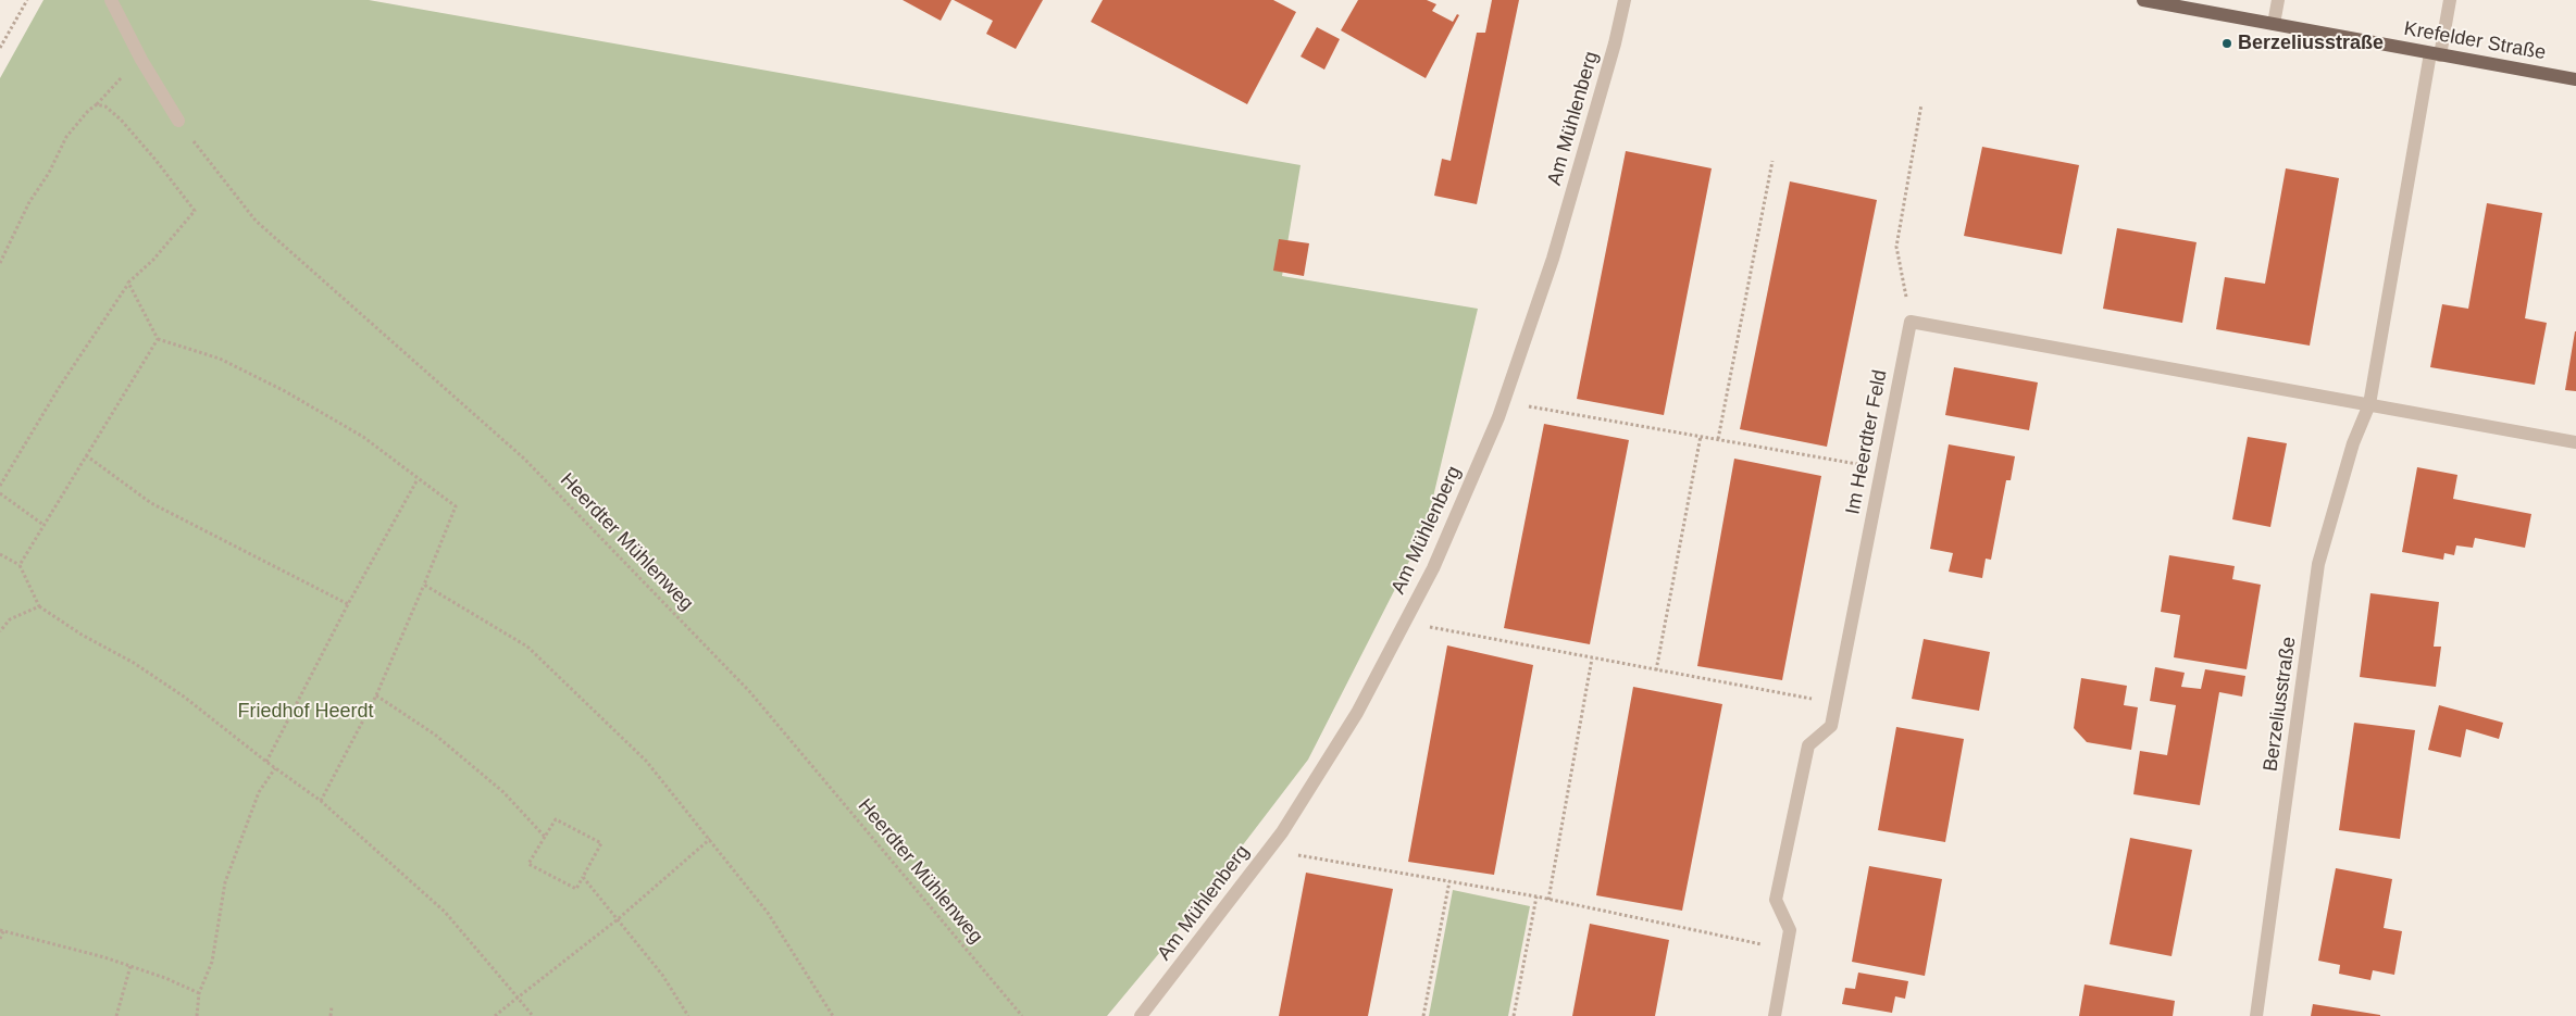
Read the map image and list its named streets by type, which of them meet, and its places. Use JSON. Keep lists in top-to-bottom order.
{
  "streets": {
    "main road": ["Krefelder Straße"],
    "street": ["Am Mühlenberg", "Im Heerdter Feld", "Berzeliusstraße"],
    "path": ["Heerdter Mühlenweg"]
  },
  "crossings": [
    ["Krefelder Straße", "Berzeliusstraße"]
  ],
  "parks": ["Friedhof Heerdt"],
  "places": ["Berzeliusstraße"]
}
